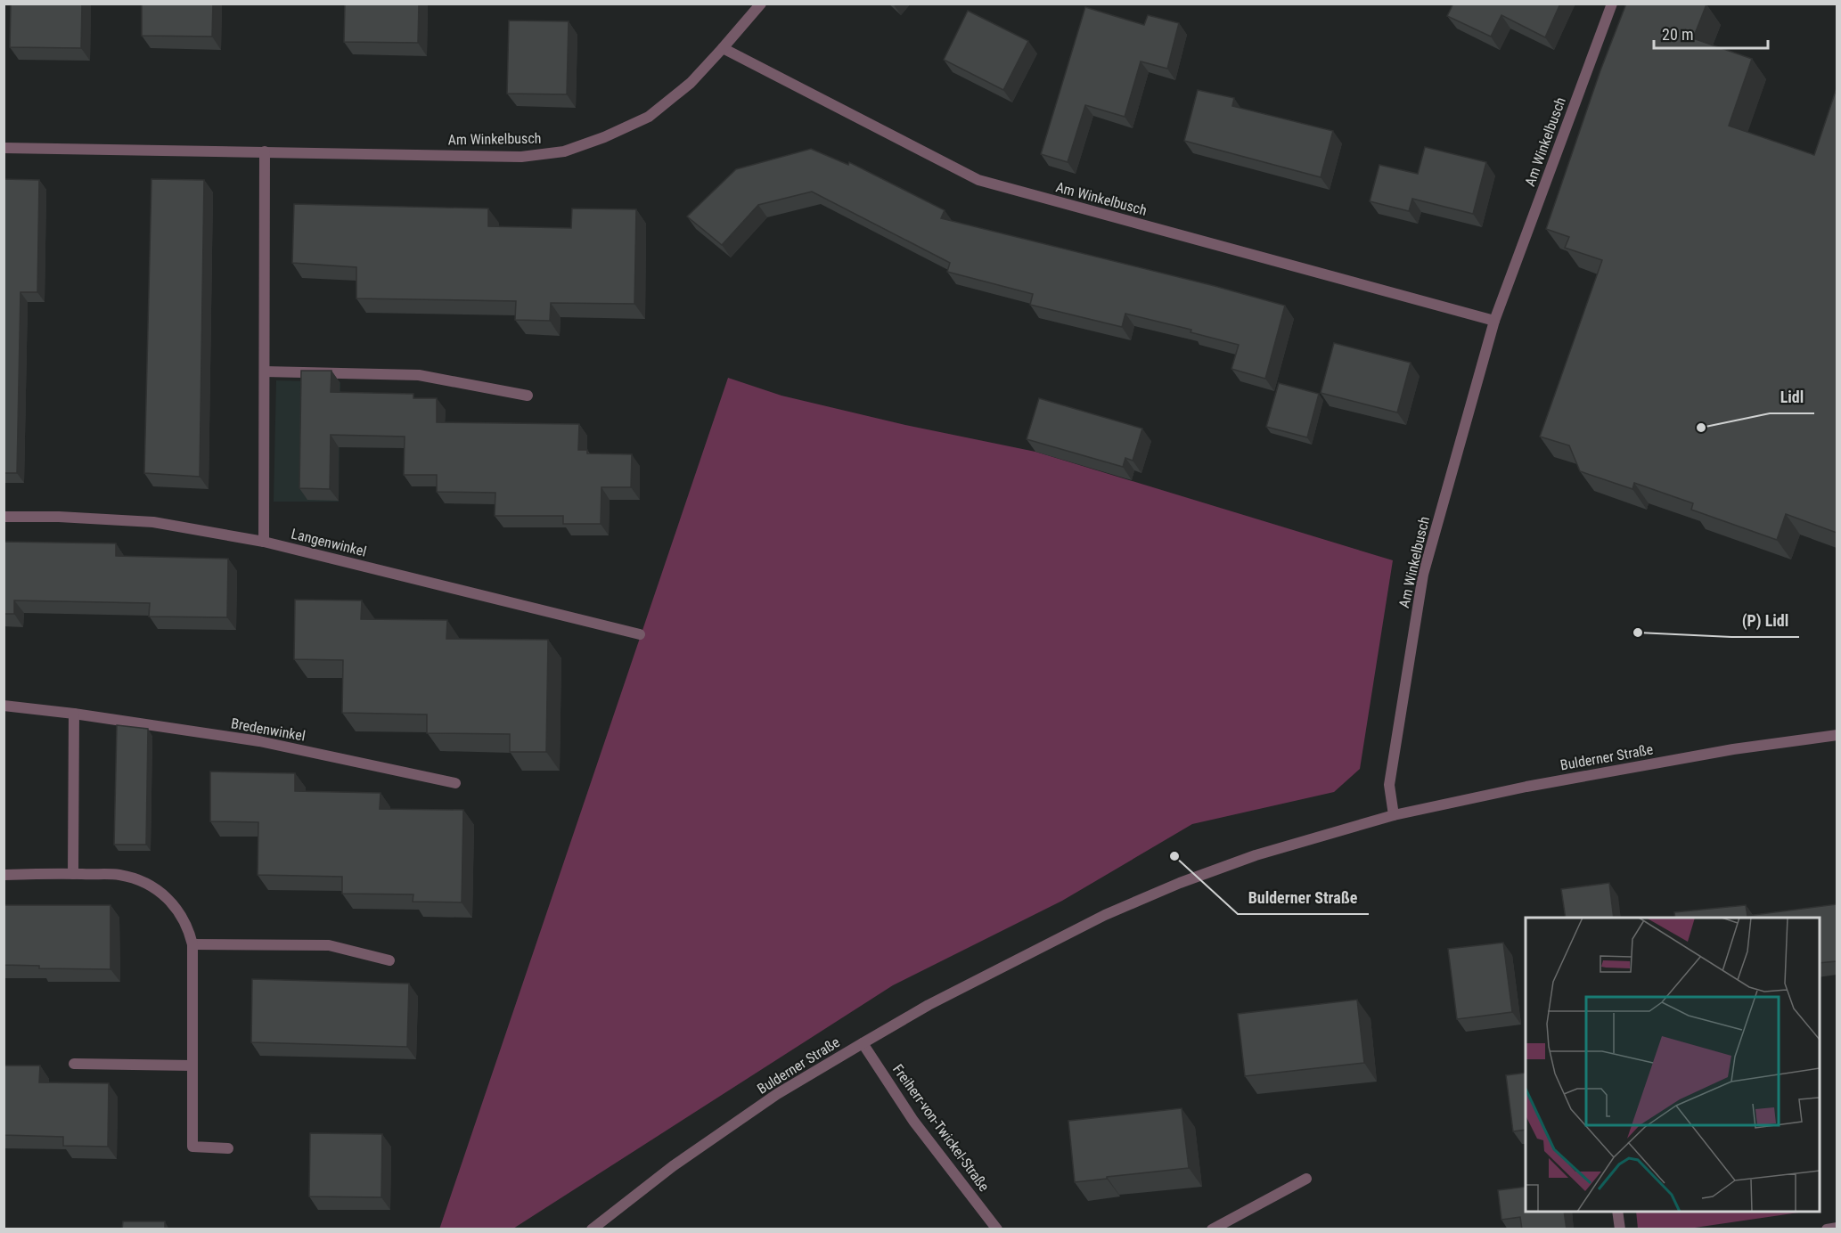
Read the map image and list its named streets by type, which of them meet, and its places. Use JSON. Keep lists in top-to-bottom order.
{
  "streets": {
    "street": [
      "Am Winkelbusch",
      "Langenwinkel",
      "Bredenwinkel",
      "Bulderner Straße",
      "Freiherr-von-Twickel-Straße"
    ]
  },
  "crossings": [
    ["Am Winkelbusch", "Bulderner Straße"],
    ["Bulderner Straße", "Freiherr-von-Twickel-Straße"]
  ],
  "places": ["Lidl", "(P) Lidl", "Bulderner Straße"],
  "scale_bar": "20 m"
}
